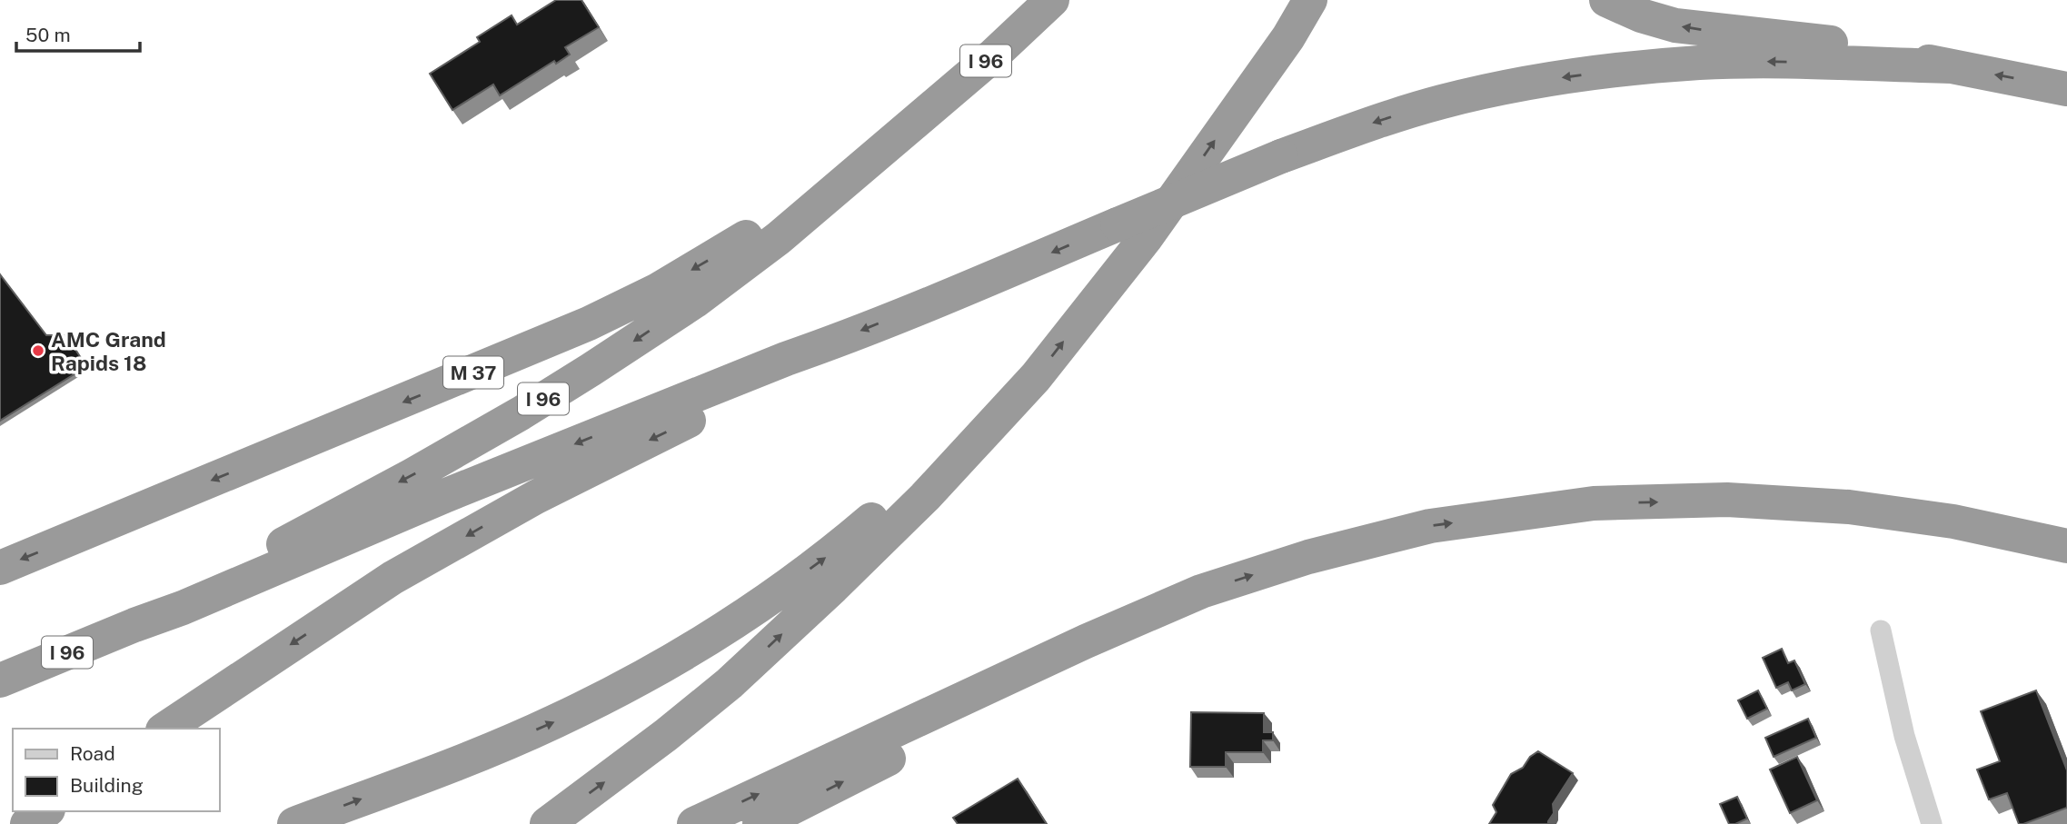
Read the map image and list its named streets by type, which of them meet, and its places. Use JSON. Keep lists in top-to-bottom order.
{
  "streets": {
    "highway": ["I 96", "M 37"]
  },
  "crossings": [
    ["I 96", "M 37"]
  ],
  "places": ["AMC Grand Rapids 18"],
  "legend": ["Road", "Building"],
  "scale_bar": "50 m"
}
